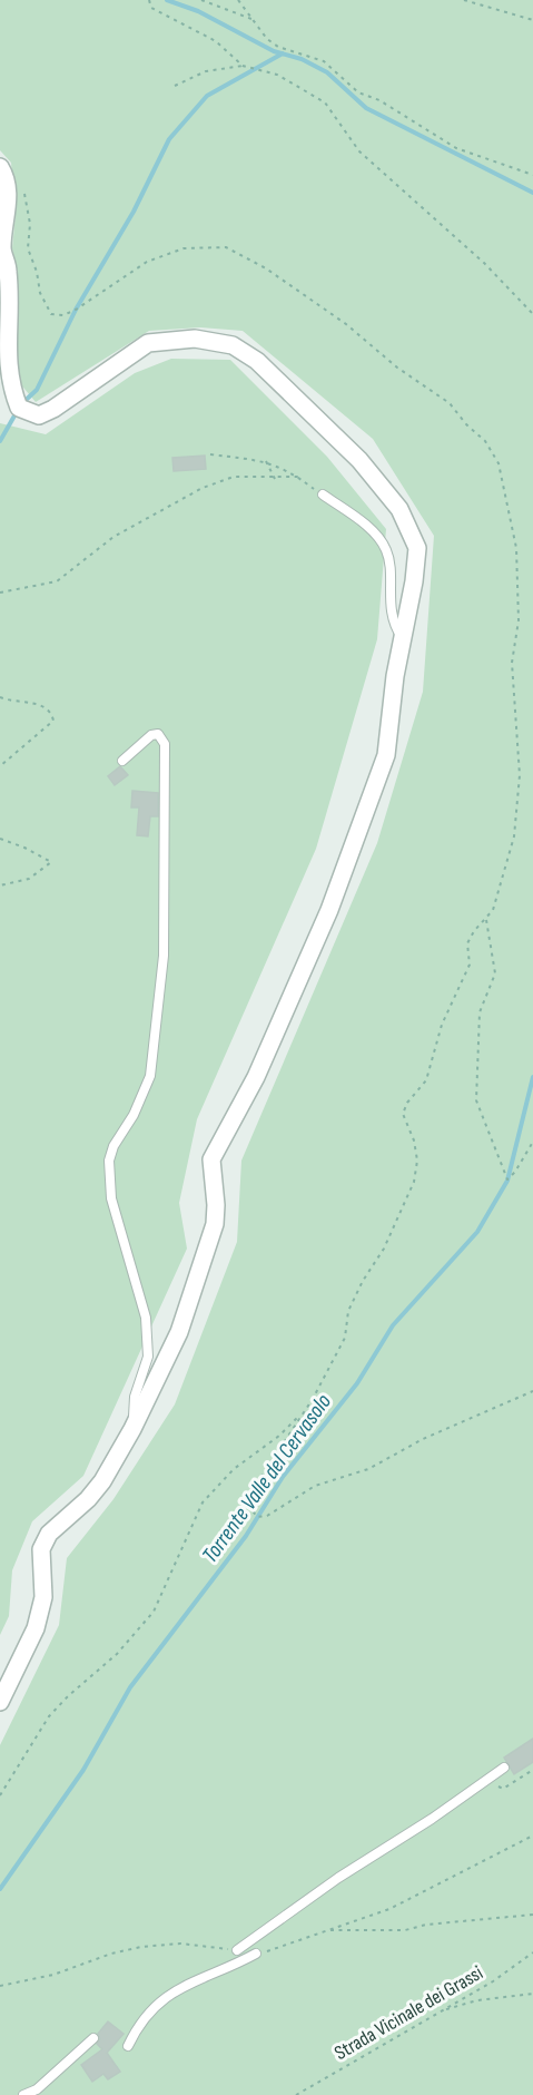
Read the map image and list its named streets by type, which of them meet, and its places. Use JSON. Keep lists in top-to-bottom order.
{
  "streets": {
    "path": ["Strada Vicinale dei Grassi"]
  },
  "water": ["Torrente Valle del Cervasolo"]
}
